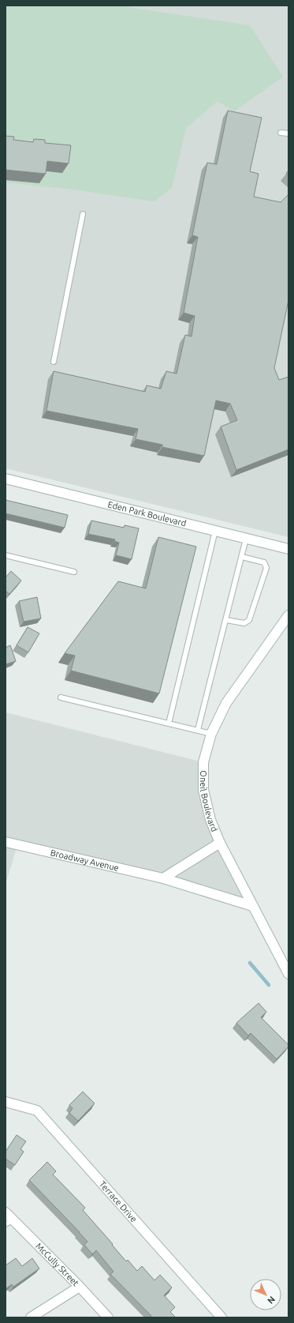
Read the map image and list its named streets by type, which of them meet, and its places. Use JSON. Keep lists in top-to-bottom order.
{
  "streets": {
    "street": [
      "Eden Park Boulevard",
      "Oneil Boulevard",
      "Broadway Avenue",
      "Terrace Drive",
      "McCully Street"
    ]
  },
  "crossings": [
    ["Oneil Boulevard", "Broadway Avenue"]
  ],
  "north": "bottom right"
}
